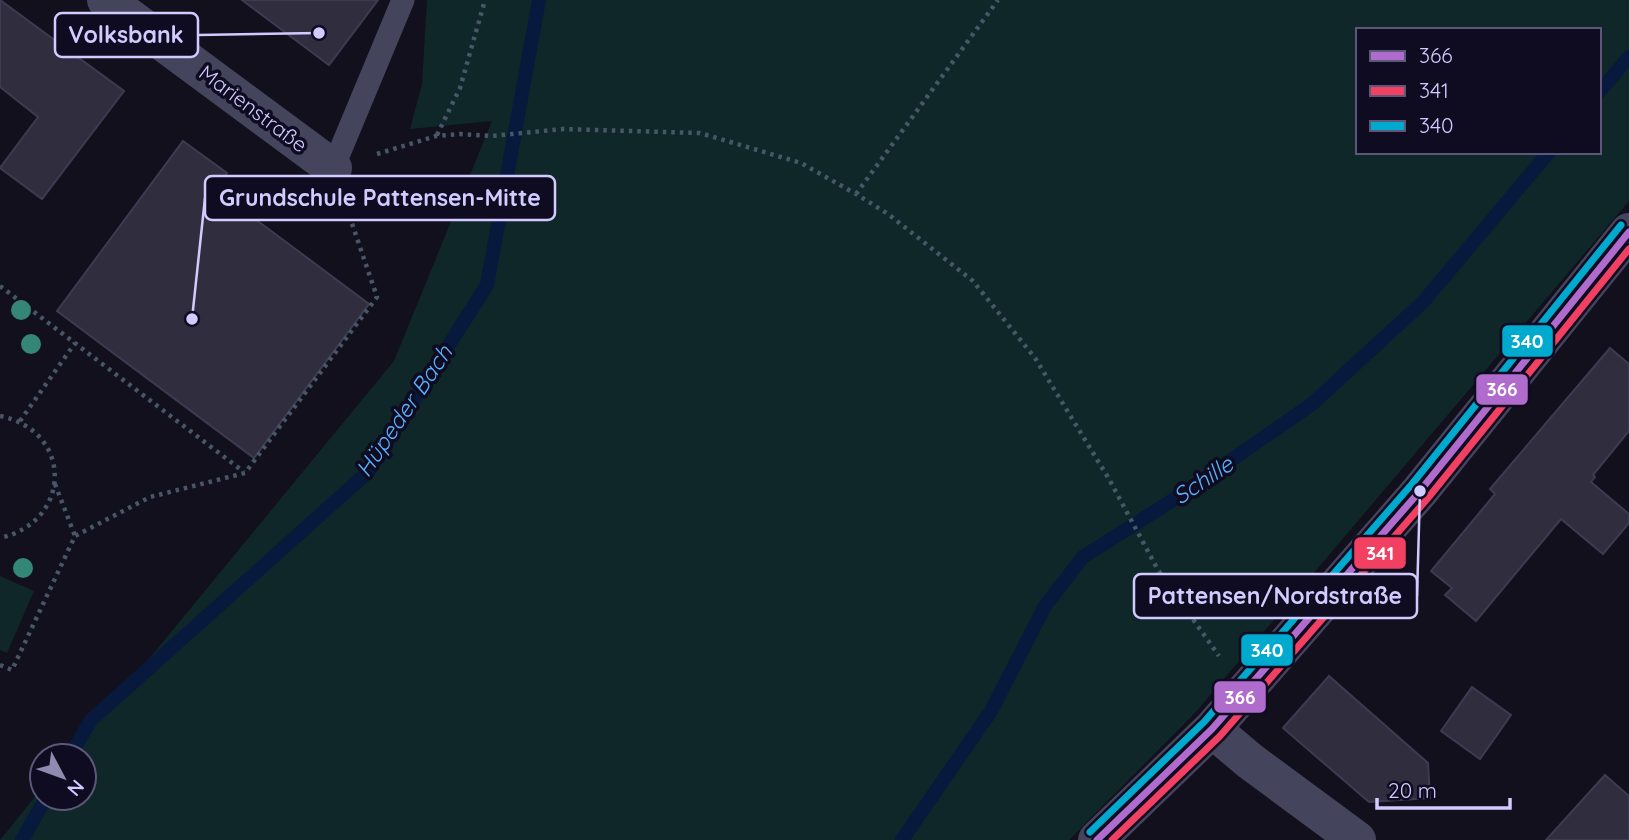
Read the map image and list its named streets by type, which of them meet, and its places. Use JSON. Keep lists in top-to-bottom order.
{
  "streets": {
    "street": ["Marienstraße"]
  },
  "water": ["Hüpeder Bach", "Schille"],
  "places": ["Volksbank", "Grundschule Pattensen-Mitte", "Pattensen/Nordstraße"],
  "lines": ["transit line 340", "transit line 366", "transit line 341"],
  "legend": ["366", "341", "340"],
  "scale_bar": "20 m",
  "north": "bottom right"
}
